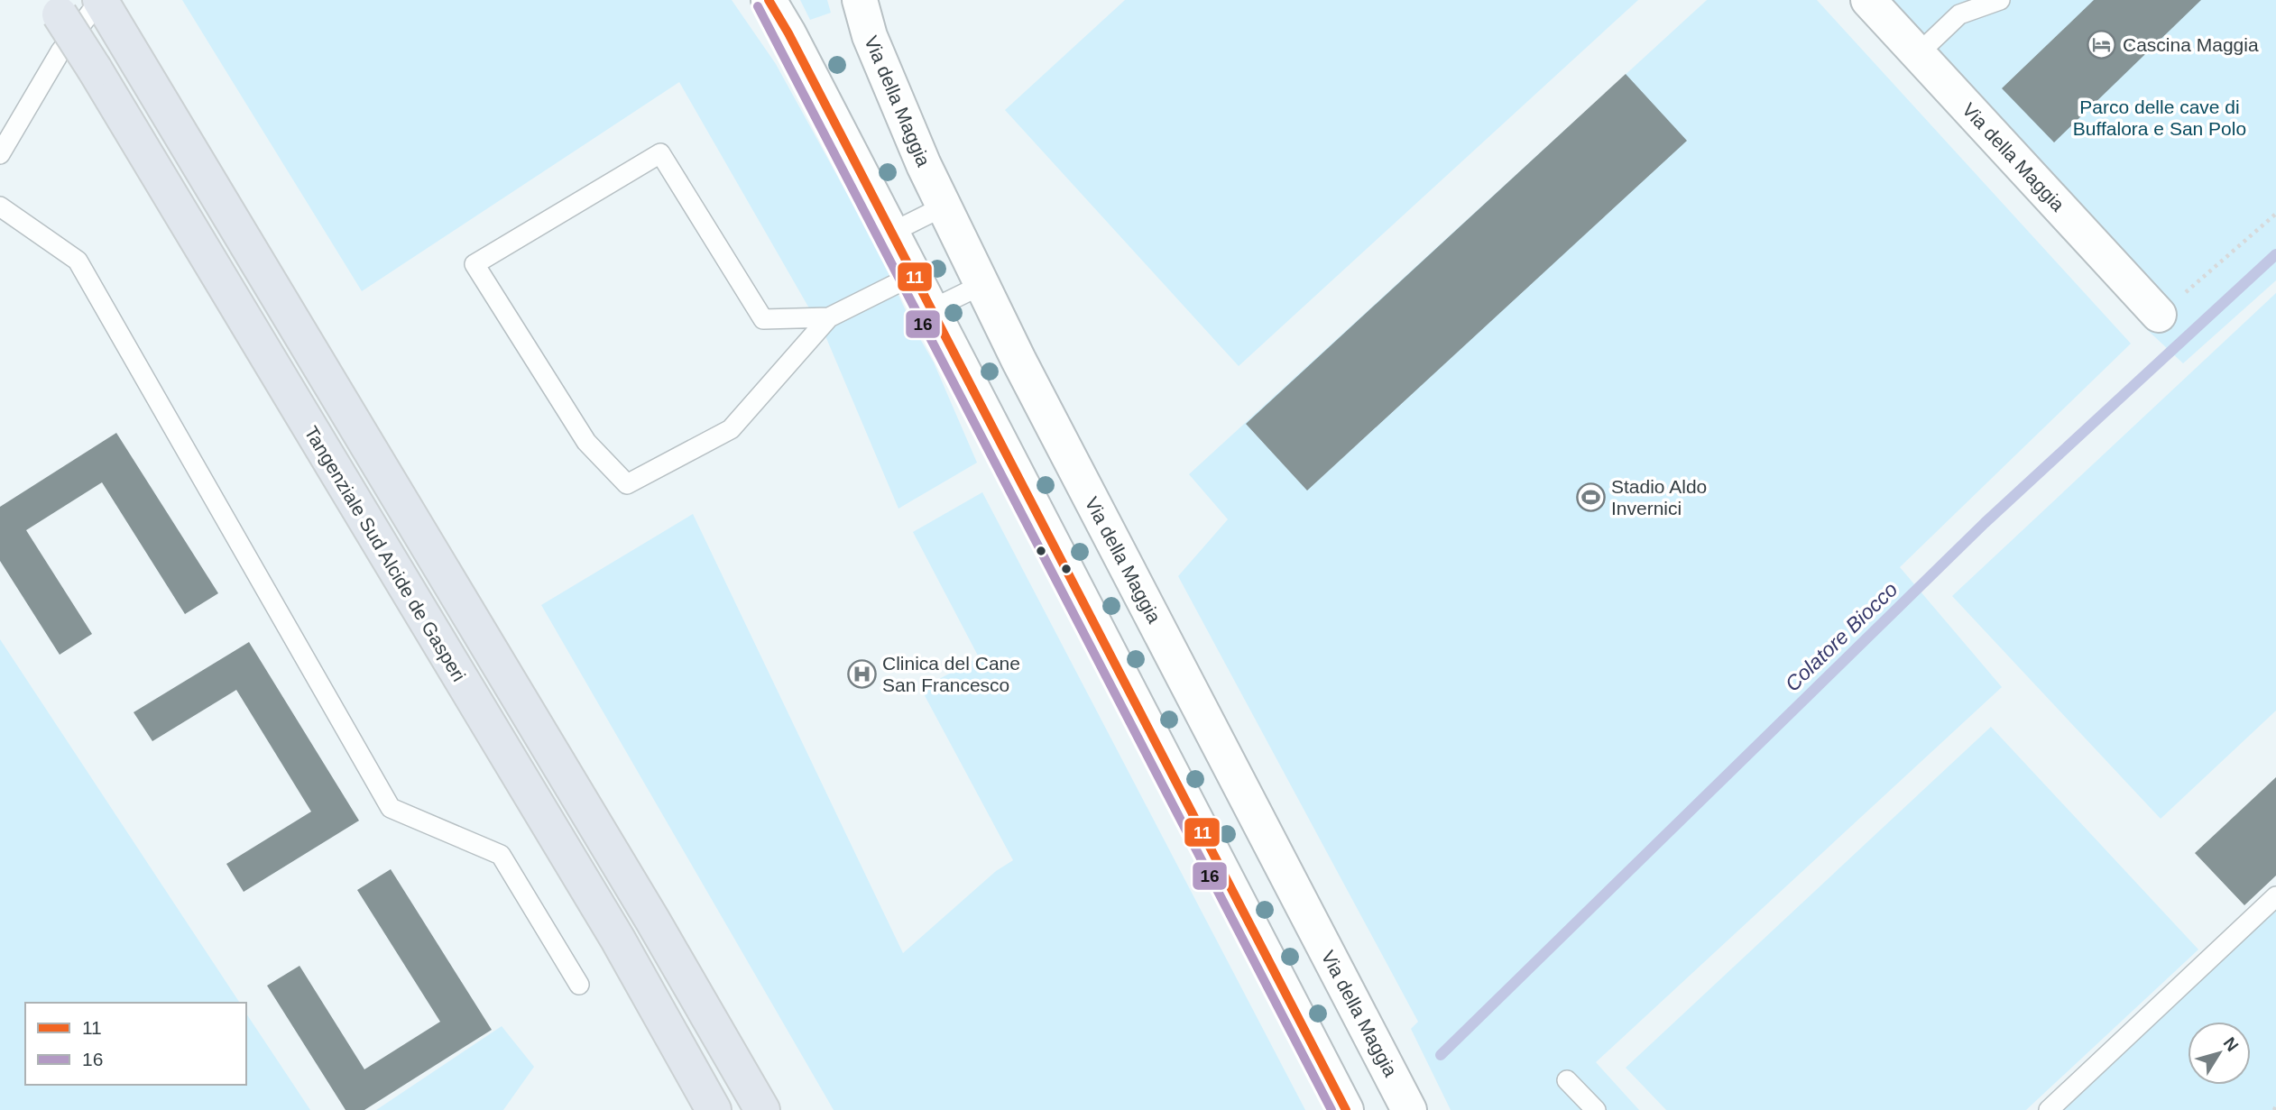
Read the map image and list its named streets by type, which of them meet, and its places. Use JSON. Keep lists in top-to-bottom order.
{
  "streets": {
    "highway": ["Tangenziale Sud Alcide de Gasperi"],
    "street": ["Via della Maggia"]
  },
  "water": ["Colatore Biocco"],
  "parks": ["Parco delle cave di Buffalora e San Polo"],
  "places": {
    "hotel": ["Cascina Maggia"],
    "sports": ["Stadio Aldo Invernici"],
    "hospital": ["Clinica del Cane San Francesco"]
  },
  "lines": ["transit line 11", "transit line 16"],
  "legend": ["11", "16"],
  "north": "top right"
}
